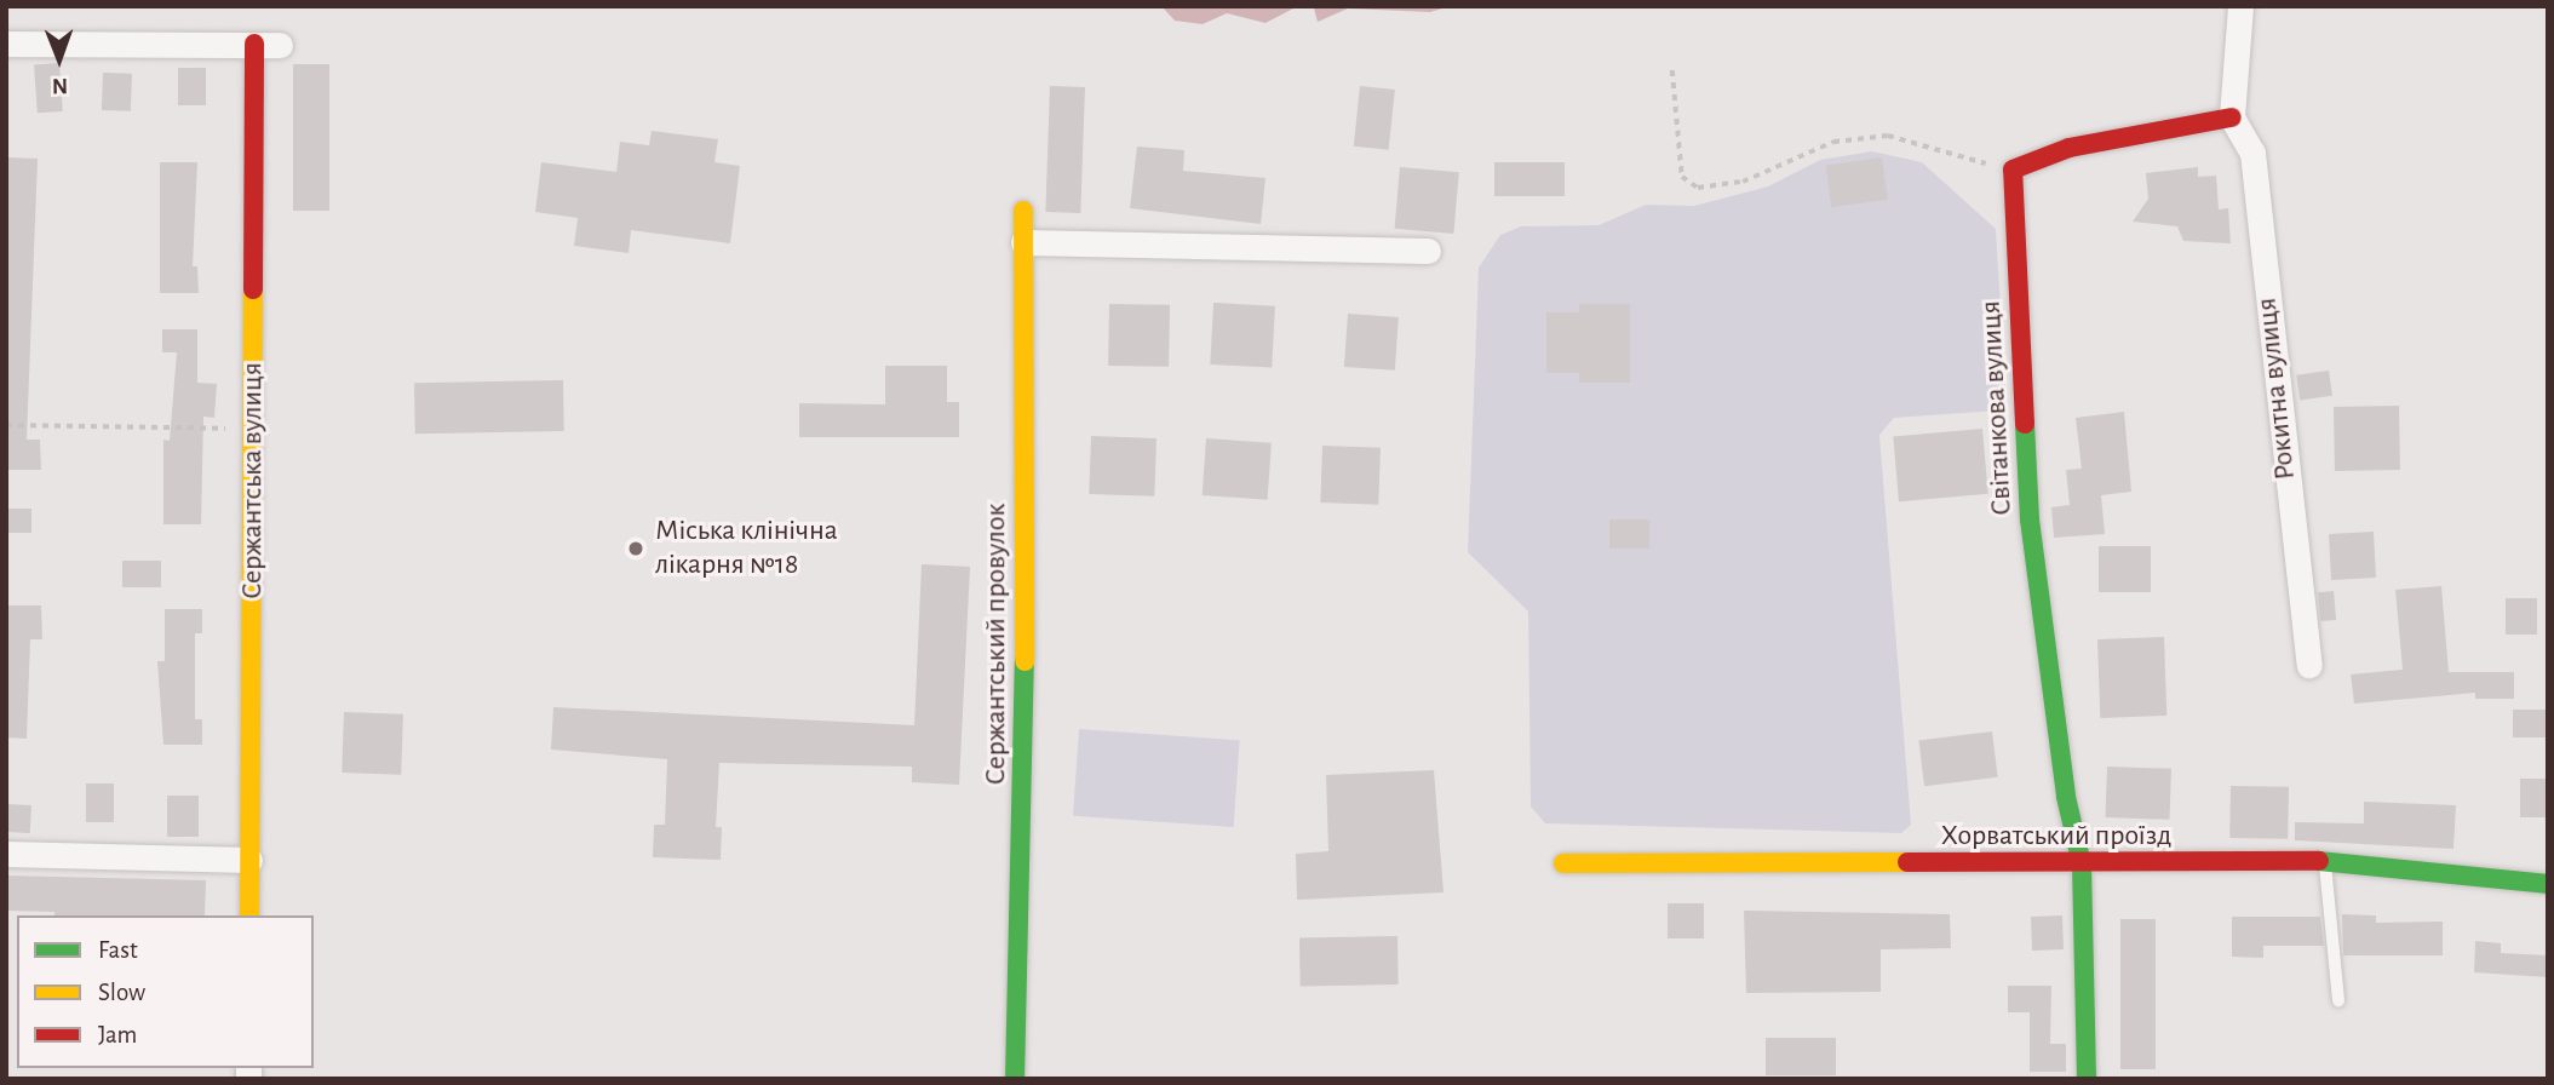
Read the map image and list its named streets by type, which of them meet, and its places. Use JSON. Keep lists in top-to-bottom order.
{
  "streets": {
    "street": [
      "Рокитна вулиця",
      "Світанкова вулиця",
      "Сержантська вулиця",
      "Сержантський провулок",
      "Хорватський проїзд"
    ]
  },
  "crossings": [
    ["Світанкова вулиця", "Хорватський проїзд"]
  ],
  "places": ["Міська клінічна лікарня №18"],
  "legend": ["Fast", "Slow", "Jam"],
  "north": "bottom"
}
